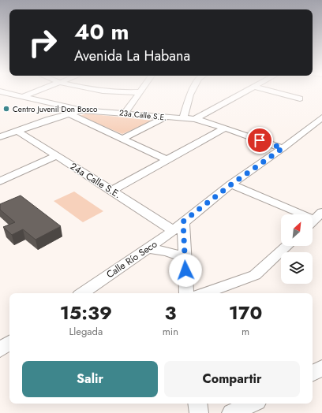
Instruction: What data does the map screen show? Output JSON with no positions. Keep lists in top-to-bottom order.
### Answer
{
  "streets": {
    "street": ["23a Calle S.E.", "24a Calle S.E.", "Calle Río Seco"]
  },
  "crossings": [
    ["23a Calle S.E.", "Calle Río Seco"],
    ["24a Calle S.E.", "Calle Río Seco"]
  ],
  "places": ["Centro Juvenil Don Bosco"],
  "north": "top right",
  "page": {
    "turn": ["40 m", "Avenida La Habana"],
    "eta": [
      "15:39",
      "Llegada",
      "3",
      "min",
      "170",
      "m"
    ],
    "buttons": ["Salir", "Compartir"]
  }
}
